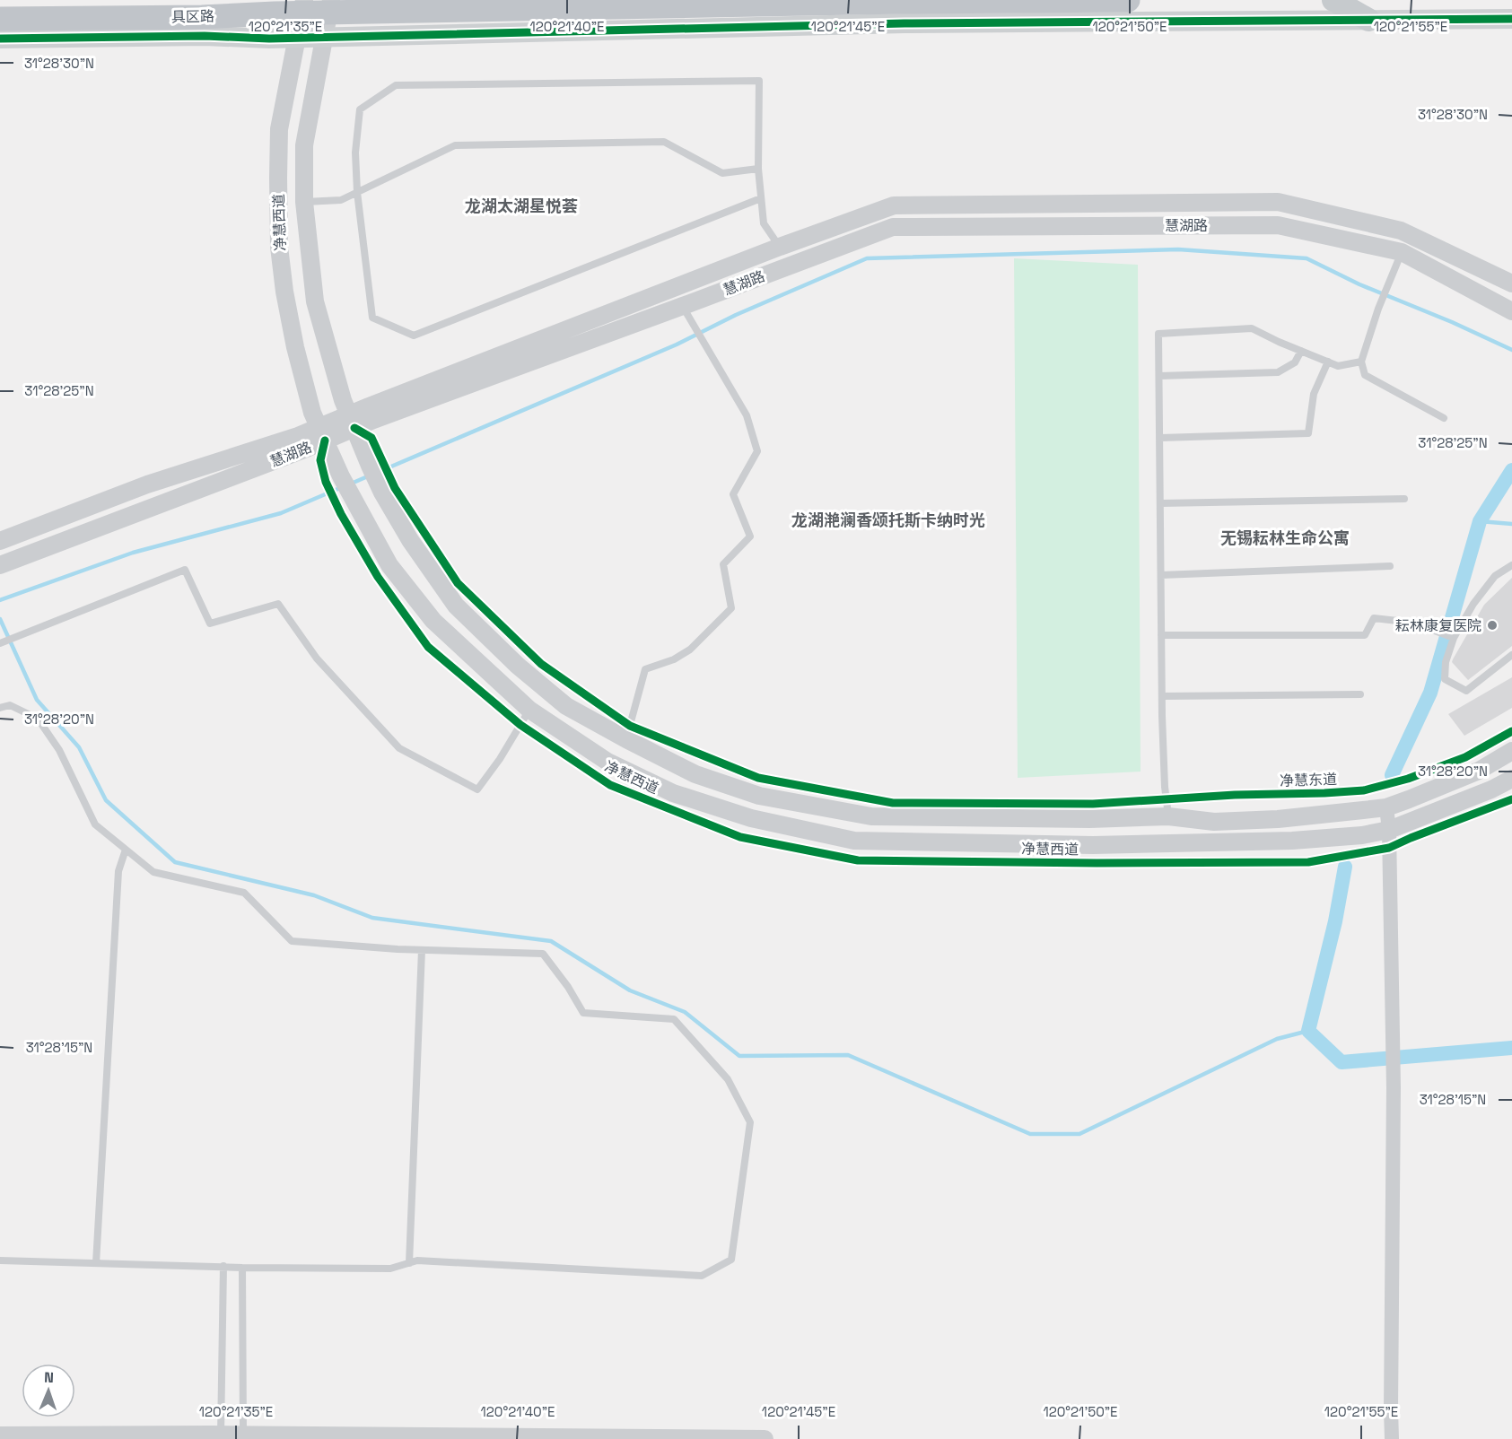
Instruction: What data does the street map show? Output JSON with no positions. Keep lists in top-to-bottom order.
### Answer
{
  "streets": {
    "highway": ["具区路"],
    "street": ["净慧西道", "慧湖路"],
    "cycle path": ["净慧东道"]
  },
  "crossings": [
    ["具区路", "净慧西道"],
    ["净慧西道", "慧湖路"]
  ],
  "districts": ["龙湖太湖星悦荟", "龙湖滟澜香颂托斯卡纳时光", "无锡耘林生命公寓"],
  "places": ["耘林康复医院"],
  "north": "top",
  "coordinates": [
    "120°21'35\"E",
    "120°21'40\"E",
    "120°21'45\"E",
    "120°21'50\"E",
    "120°21'55\"E",
    "31°28'30\"N",
    "31°28'25\"N",
    "31°28'20\"N",
    "31°28'15\"N"
  ]
}
